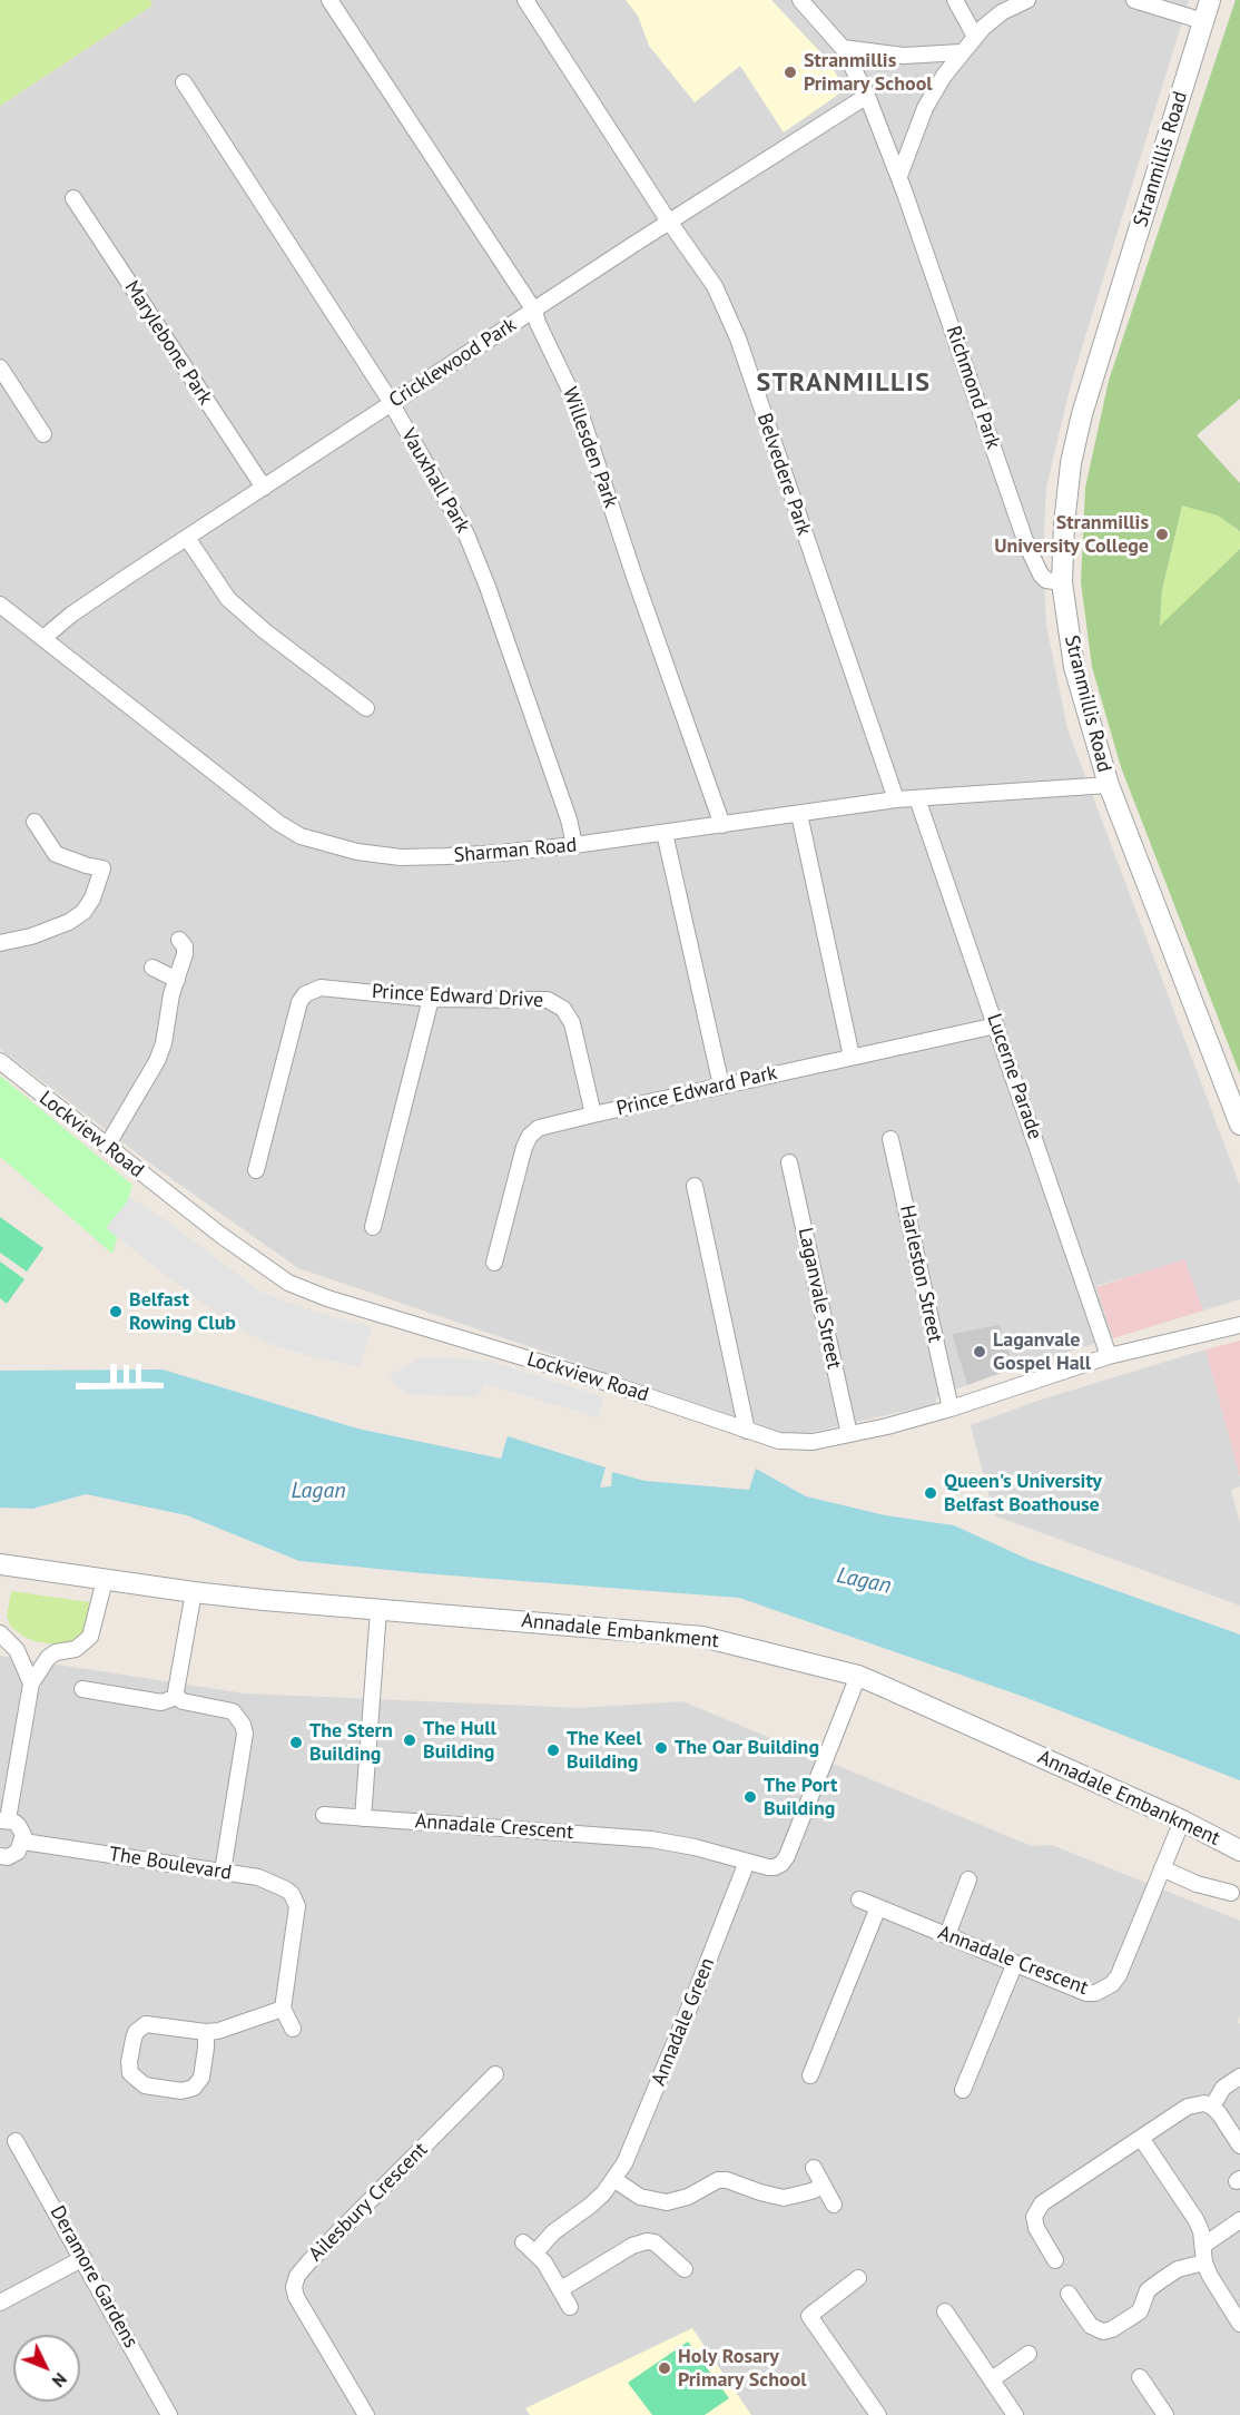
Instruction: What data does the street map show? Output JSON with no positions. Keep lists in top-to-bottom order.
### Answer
{
  "streets": {
    "street": [
      "Stranmillis Road",
      "Marylebone Park",
      "Cricklewood Park",
      "Richmond Park",
      "Willesden Park",
      "Belvedere Park",
      "Vauxhall Park",
      "Sharman Road",
      "Prince Edward Drive",
      "Lucerne Parade",
      "Prince Edward Park",
      "Lockview Road",
      "Harleston Street",
      "Laganvale Street",
      "Annadale Embankment",
      "Annadale Crescent",
      "The Boulevard",
      "Annadale Green",
      "Ailesbury Crescent",
      "Deramore Gardens"
    ]
  },
  "crossings": [
    ["Stranmillis Road", "Richmond Park"],
    ["Stranmillis Road", "Sharman Road"],
    ["Marylebone Park", "Cricklewood Park"],
    ["Cricklewood Park", "Richmond Park"],
    ["Cricklewood Park", "Willesden Park"],
    ["Cricklewood Park", "Belvedere Park"],
    ["Cricklewood Park", "Vauxhall Park"],
    ["Cricklewood Park", "Sharman Road"],
    ["Willesden Park", "Sharman Road"],
    ["Belvedere Park", "Sharman Road"],
    ["Vauxhall Park", "Sharman Road"],
    ["Sharman Road", "Lucerne Parade"],
    ["Prince Edward Drive", "Prince Edward Park"],
    ["Lucerne Parade", "Prince Edward Park"],
    ["Lucerne Parade", "Lockview Road"],
    ["Lockview Road", "Harleston Street"],
    ["Lockview Road", "Laganvale Street"],
    ["Annadale Embankment", "Annadale Crescent"],
    ["Annadale Crescent", "Annadale Green"]
  ],
  "districts": ["STRANMILLIS"],
  "water": ["Lagan"],
  "places": [
    "Stranmillis Primary School",
    "Stranmillis University College",
    "Belfast Rowing Club",
    "Laganvale Gospel Hall",
    "Queen's University Belfast Boathouse",
    "The Hull Building",
    "The Stern Building",
    "The Oar Building",
    "The Keel Building",
    "The Port Building",
    "Holy Rosary Primary School"
  ],
  "north": "bottom right"
}
